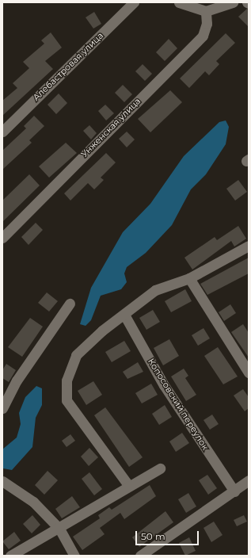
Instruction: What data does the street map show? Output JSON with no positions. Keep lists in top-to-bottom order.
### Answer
{
  "streets": {
    "street": ["Алебастровая улица", "Унженская улица", "Копосовский переулок"]
  },
  "scale_bar": "50 m"
}
